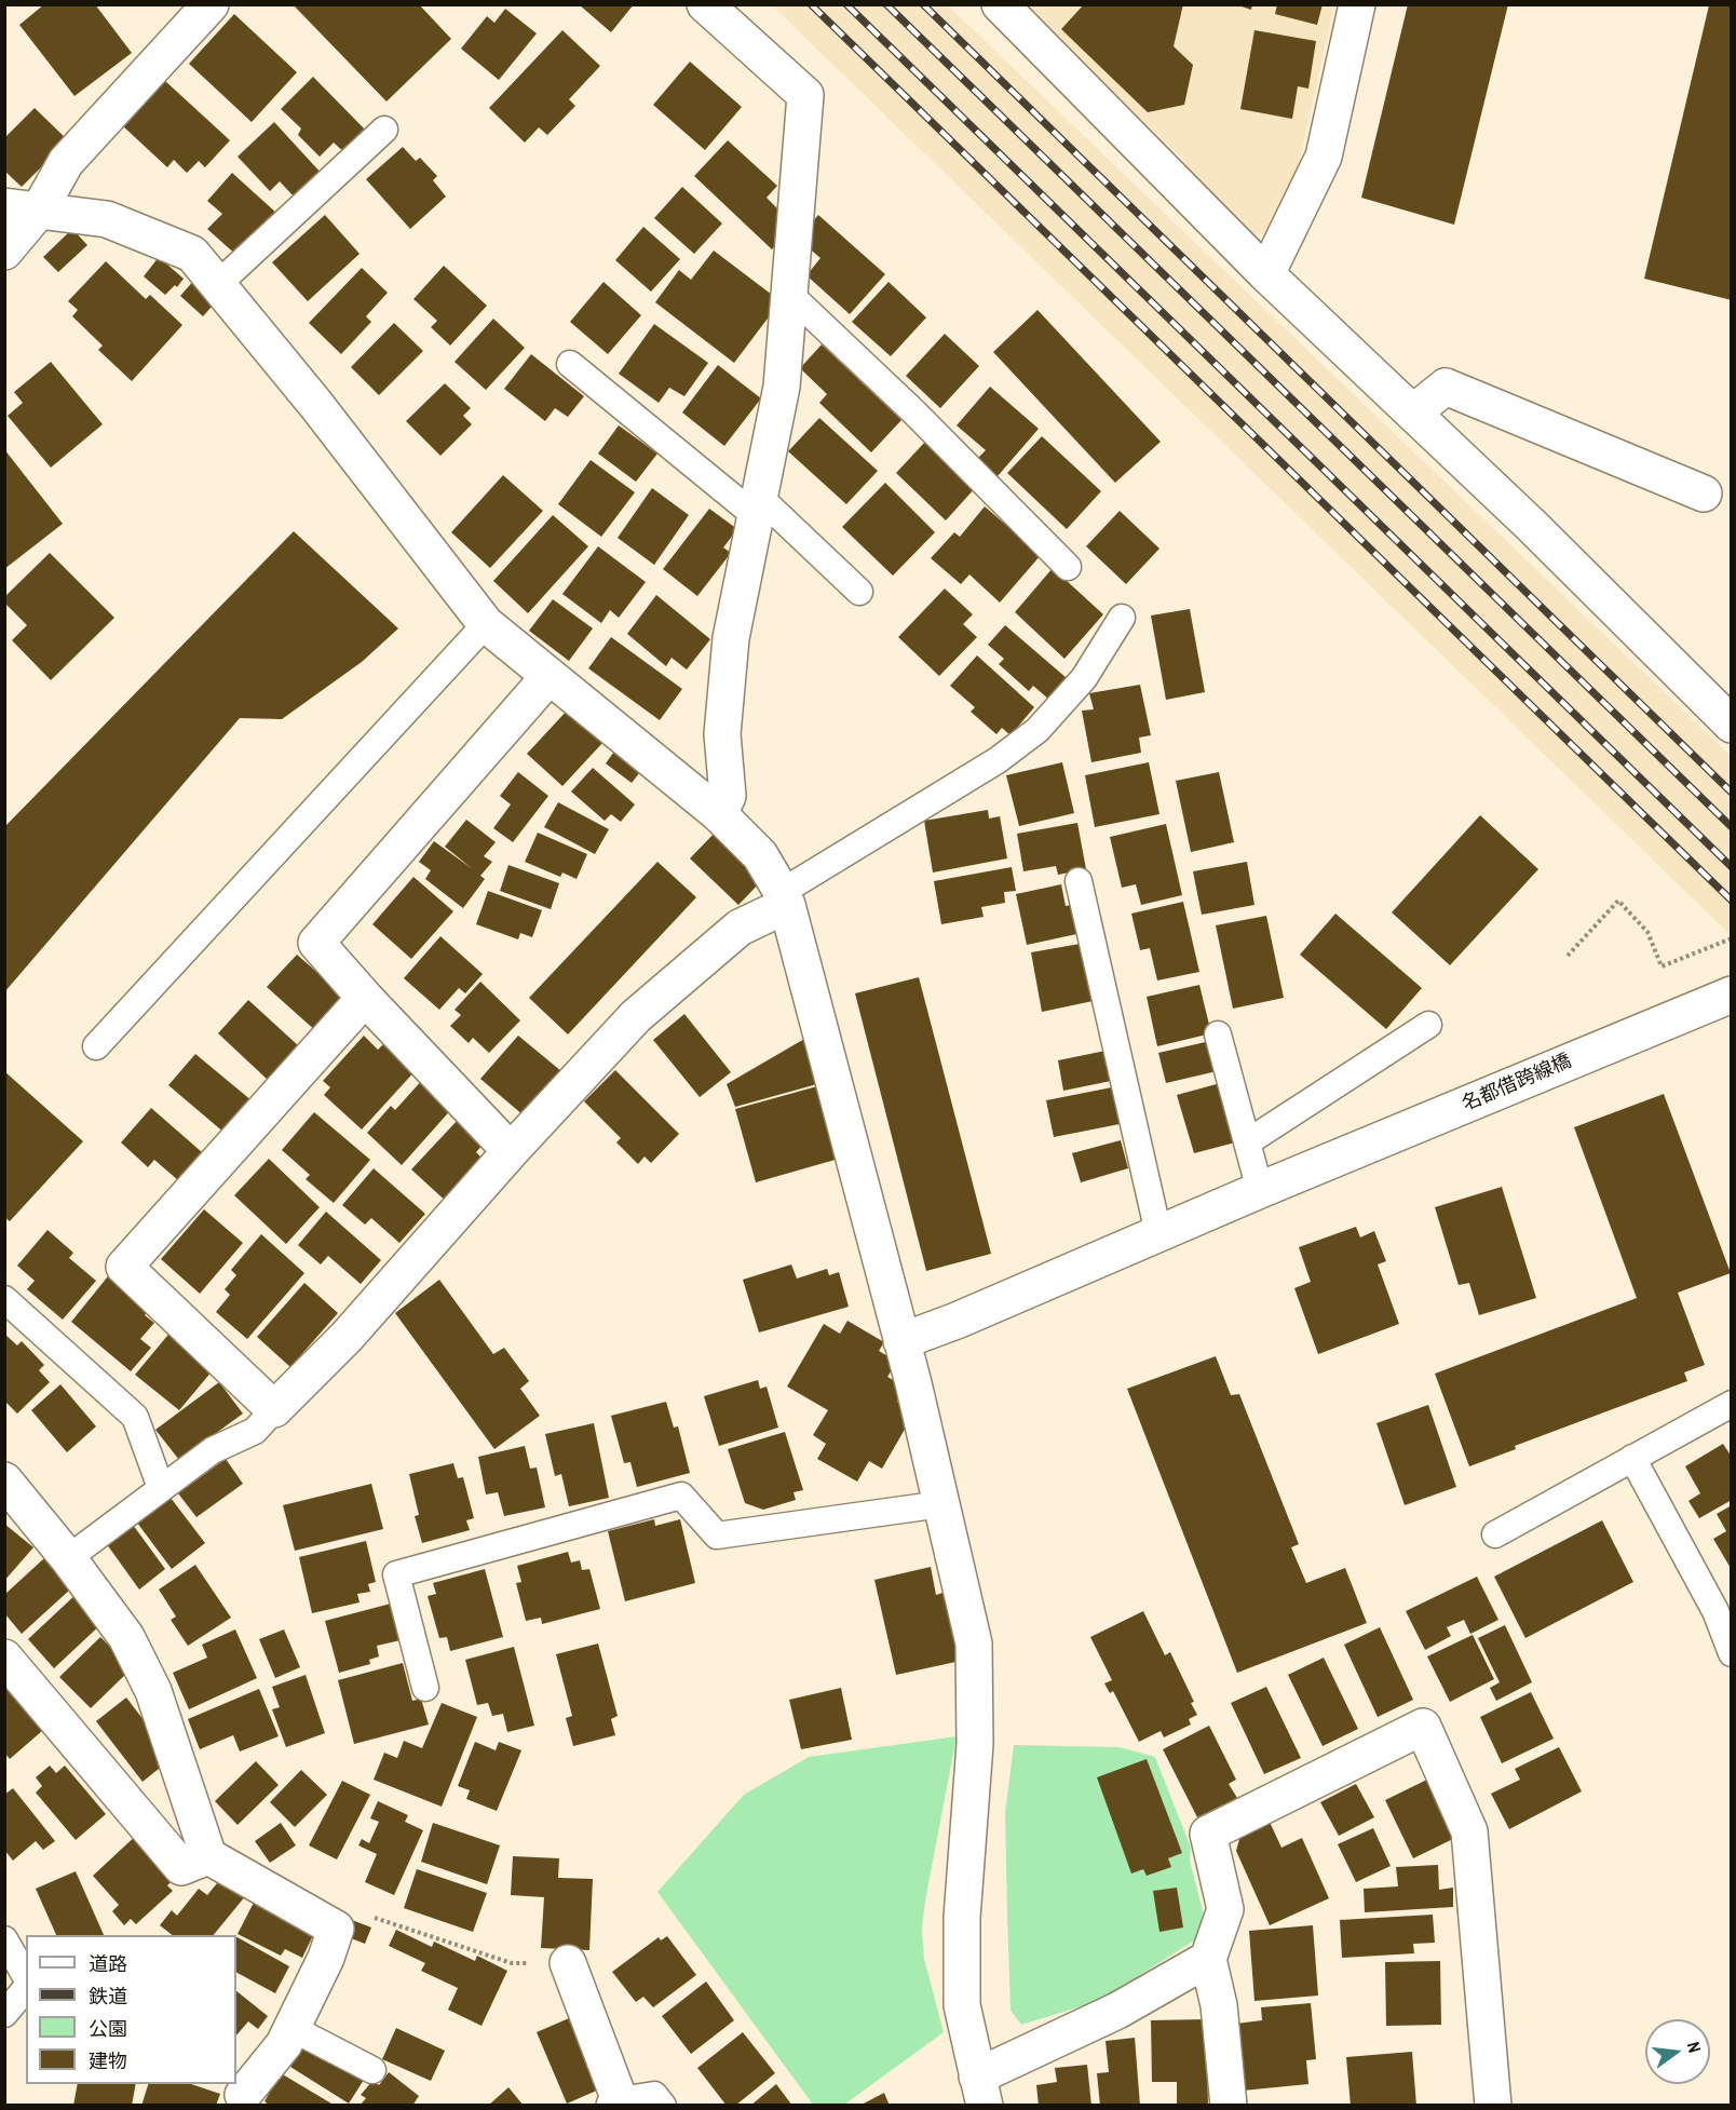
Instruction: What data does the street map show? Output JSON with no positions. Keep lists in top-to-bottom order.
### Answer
{
  "streets": {
    "street": ["名都借跨線橋"]
  },
  "legend": [
    "道路",
    "鉄道",
    "公園",
    "建物"
  ],
  "north": "right"
}
